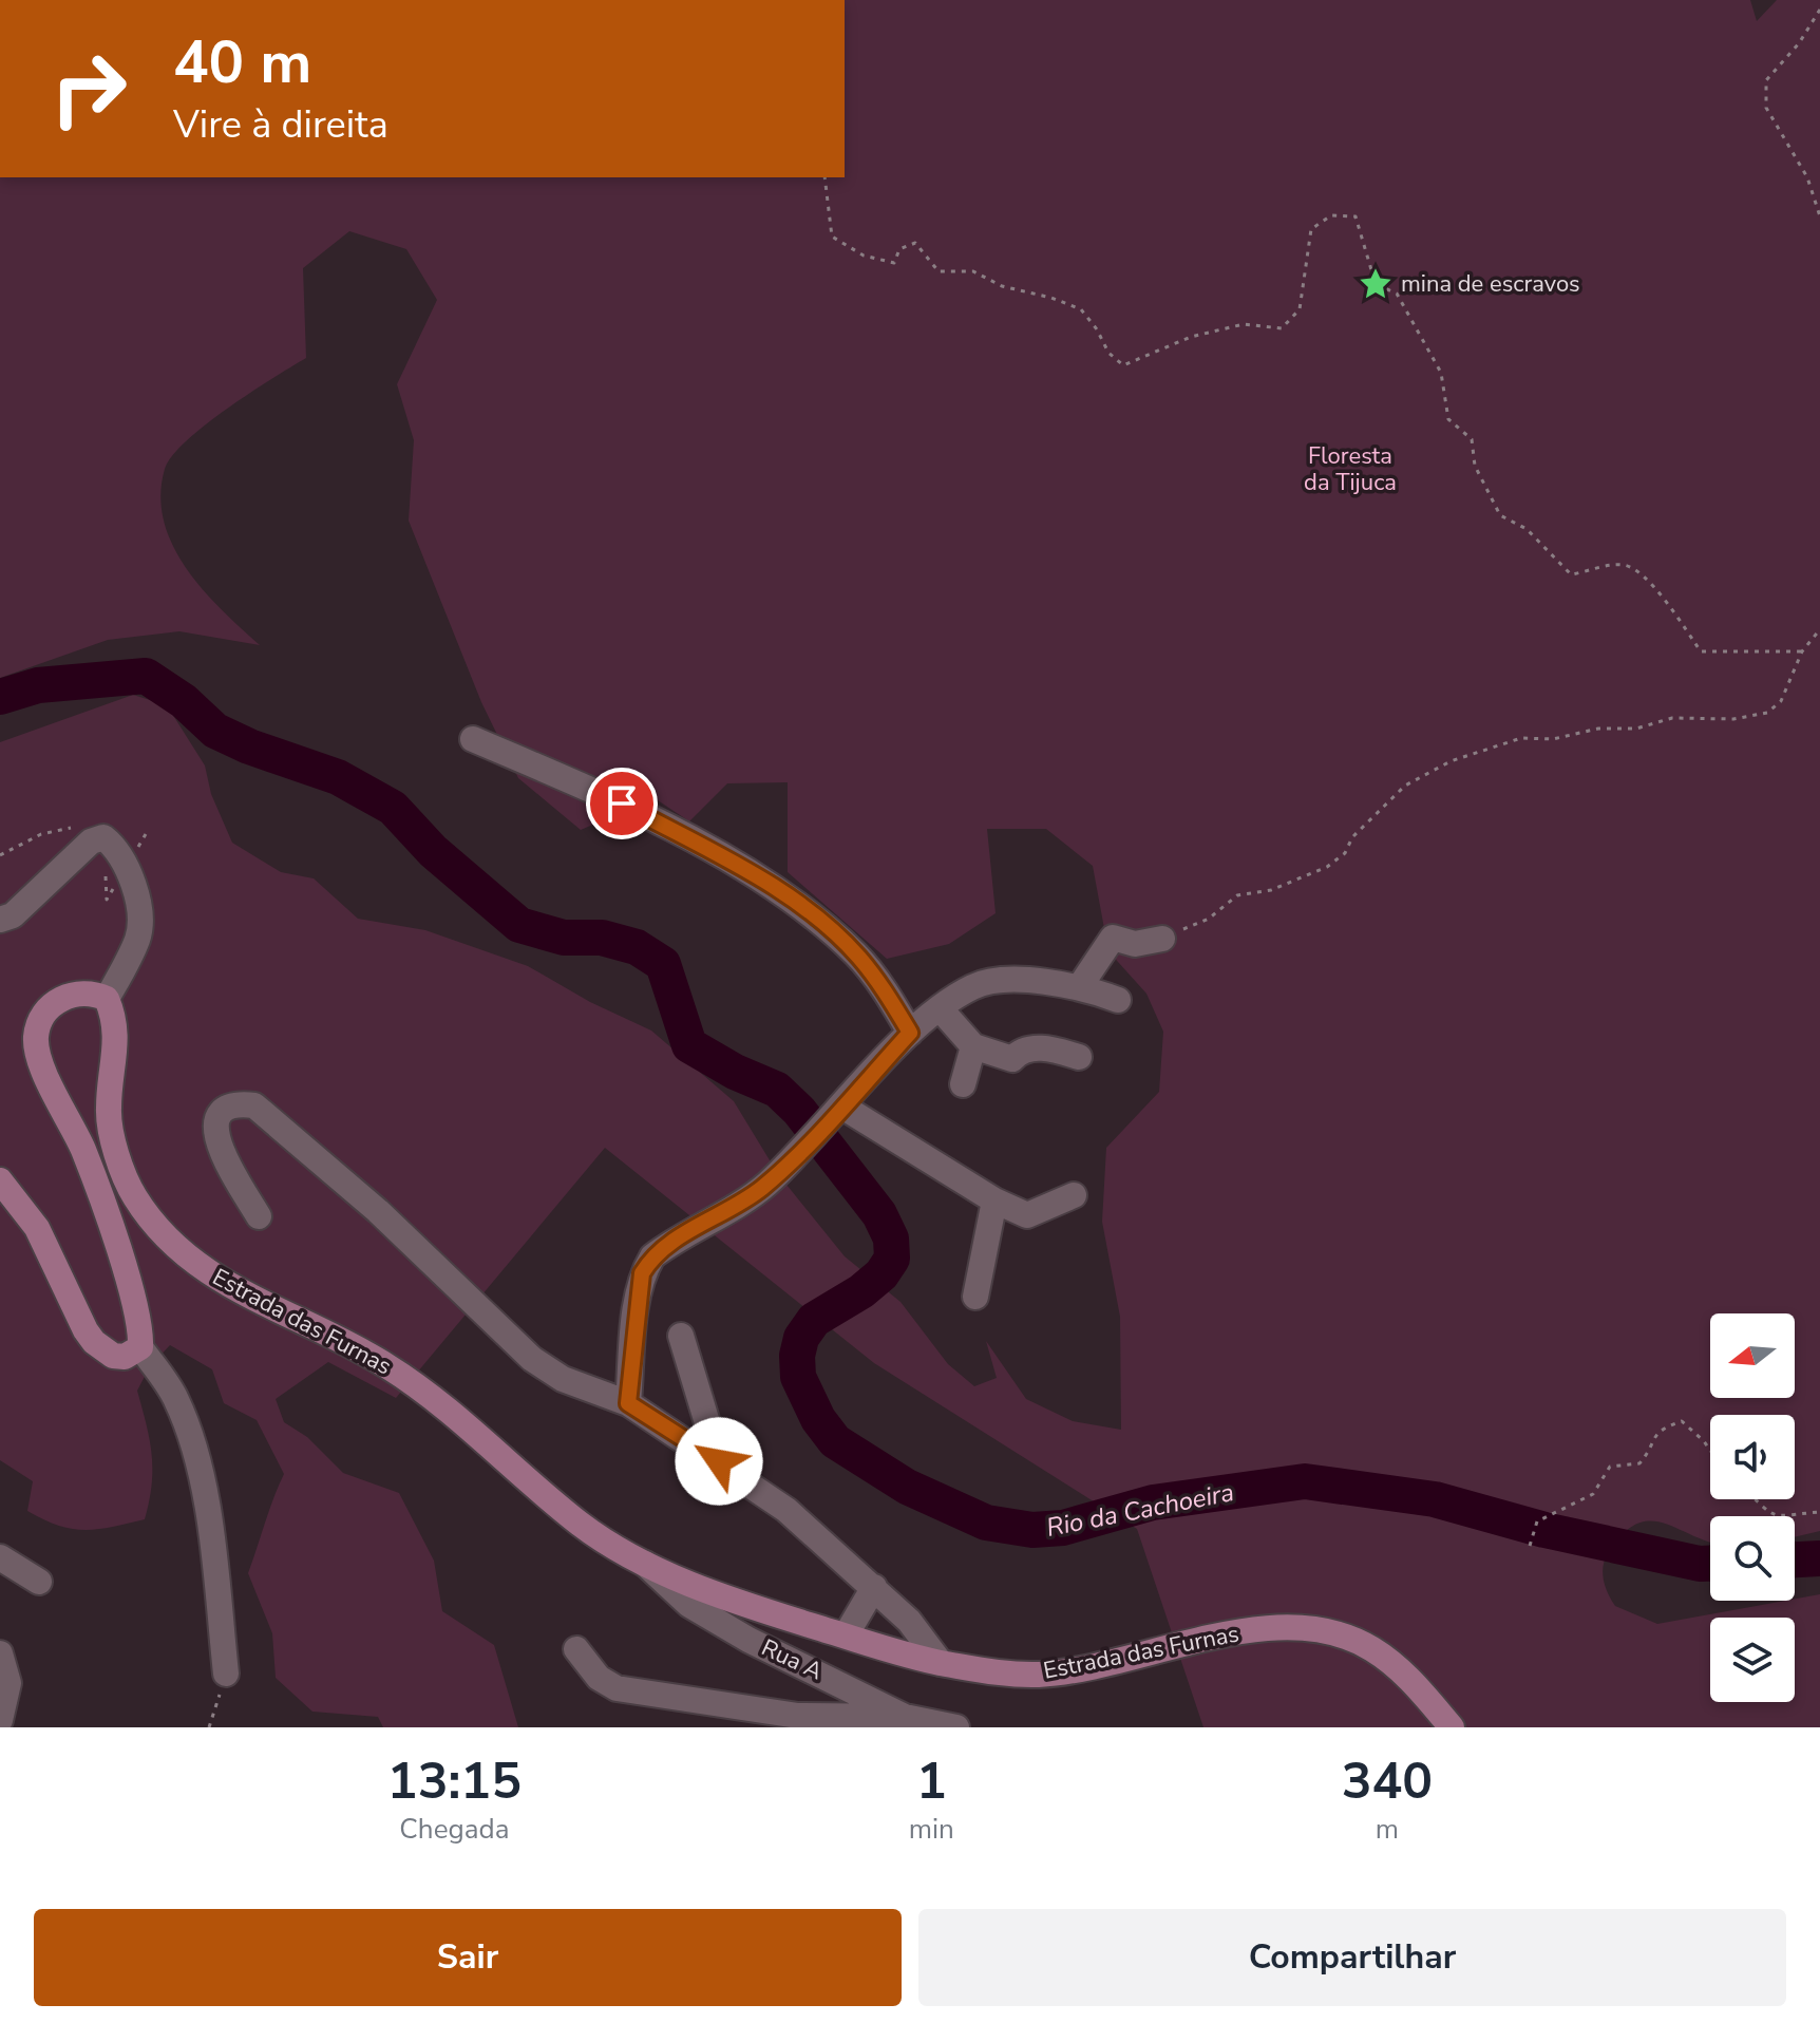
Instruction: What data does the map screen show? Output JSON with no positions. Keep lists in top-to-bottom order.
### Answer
{
  "streets": {
    "main road": ["Estrada das Furnas"],
    "street": ["Rua A"]
  },
  "crossings": [
    ["Estrada das Furnas", "Rua A"]
  ],
  "water": ["Rio da Cachoeira"],
  "parks": ["Floresta da Tijuca"],
  "places": {
    "place": ["mina de escravos"]
  },
  "north": "left",
  "page": {
    "turn": ["40 m", "Vire à direita"],
    "eta": [
      "13:15",
      "Chegada",
      "1",
      "min",
      "340",
      "m"
    ],
    "buttons": ["Sair", "Compartilhar"]
  }
}
